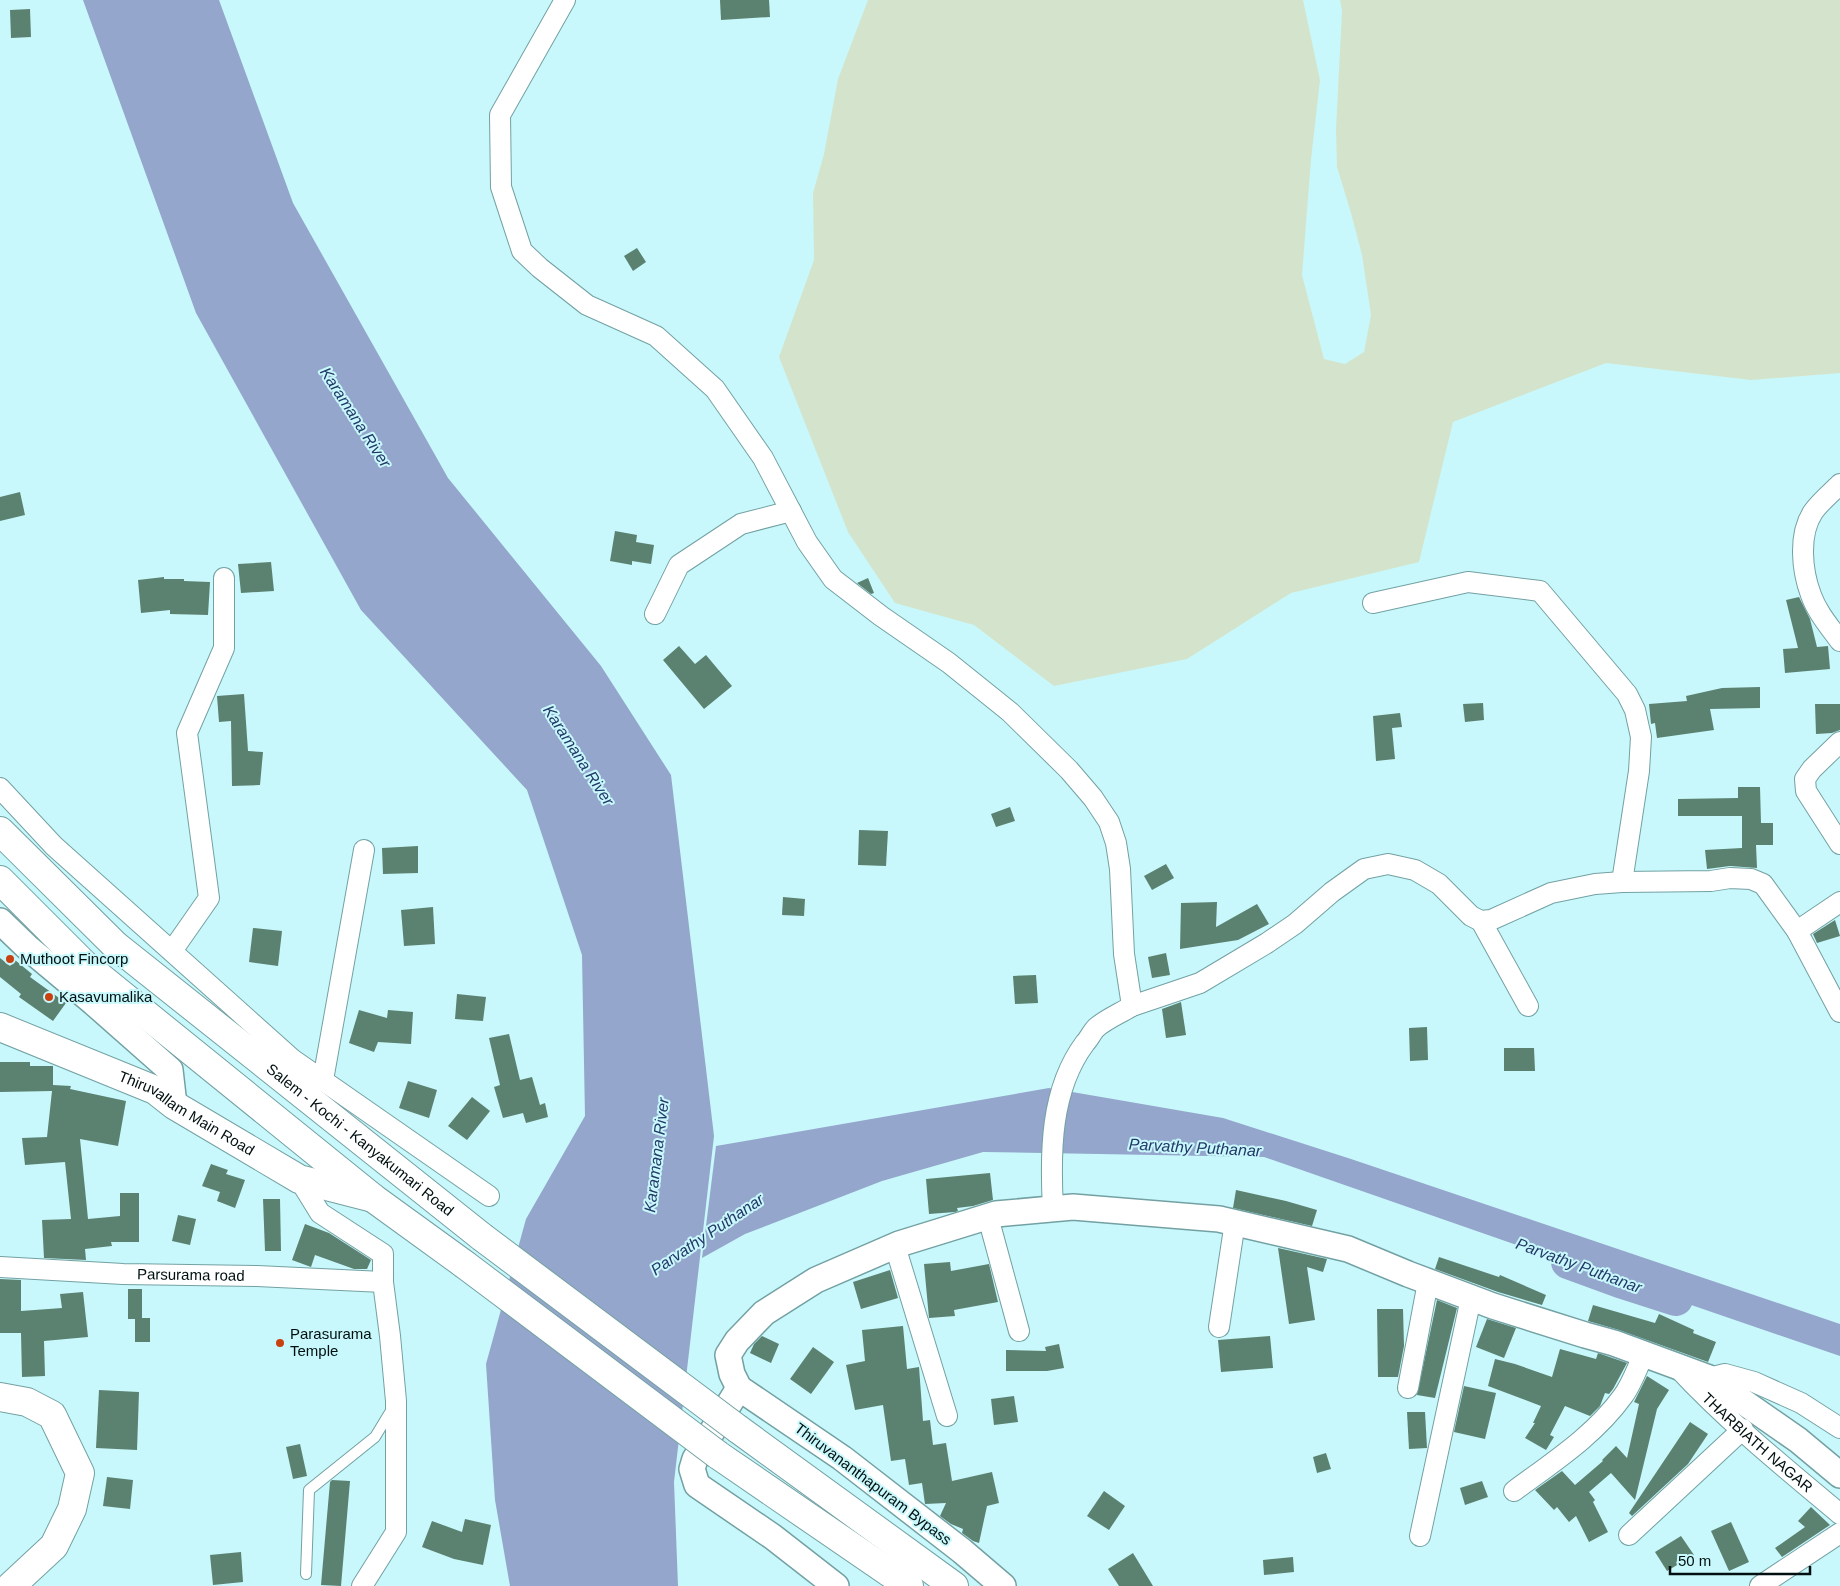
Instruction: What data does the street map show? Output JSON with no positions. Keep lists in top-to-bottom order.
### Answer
{
  "streets": {
    "main road": ["Thiruvallam Main Road", "Salem - Kochi - Kanyakumari Road"],
    "street": ["Parsurama road", "THARBIATH NAGAR", "Thiruvananthapuram Bypass"]
  },
  "water": ["Karamana River", "Parvathy Puthanar"],
  "places": ["Muthoot Fincorp", "Kasavumalika", "Parasurama Temple"],
  "scale_bar": "50 m"
}
